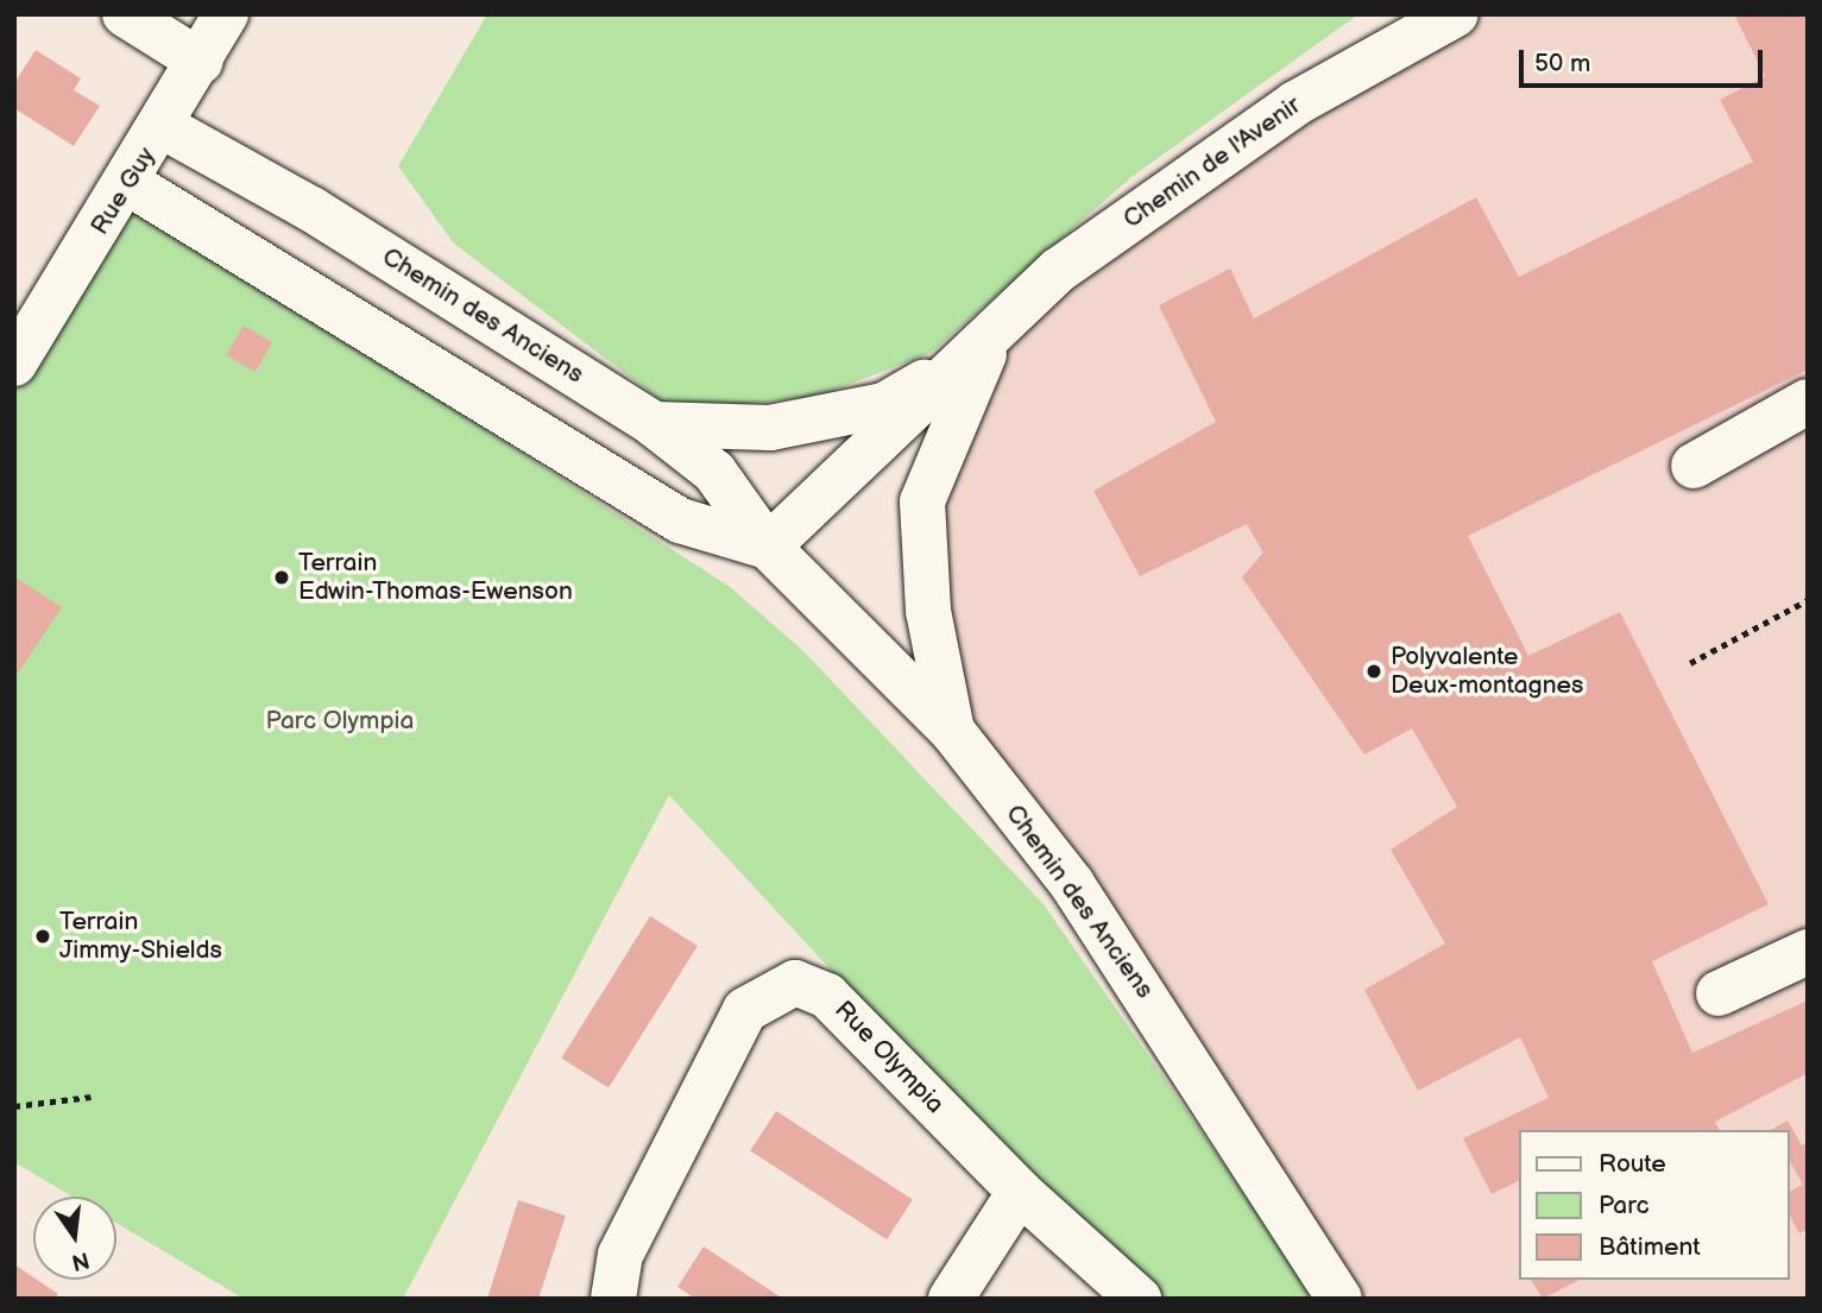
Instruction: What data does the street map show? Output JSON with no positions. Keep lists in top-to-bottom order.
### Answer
{
  "streets": {
    "street": [
      "Chemin de l'Avenir",
      "Rue Guy",
      "Chemin des Anciens",
      "Rue Olympia"
    ]
  },
  "crossings": [
    ["Chemin de l'Avenir", "Chemin des Anciens"],
    ["Rue Guy", "Chemin des Anciens"]
  ],
  "parks": ["Parc Olympia"],
  "places": ["Terrain Edwin-Thomas-Ewenson", "Polyvalente Deux-montagnes", "Terrain Jimmy-Shields"],
  "legend": ["Route", "Parc", "Bâtiment"],
  "scale_bar": "50 m",
  "north": "bottom"
}
